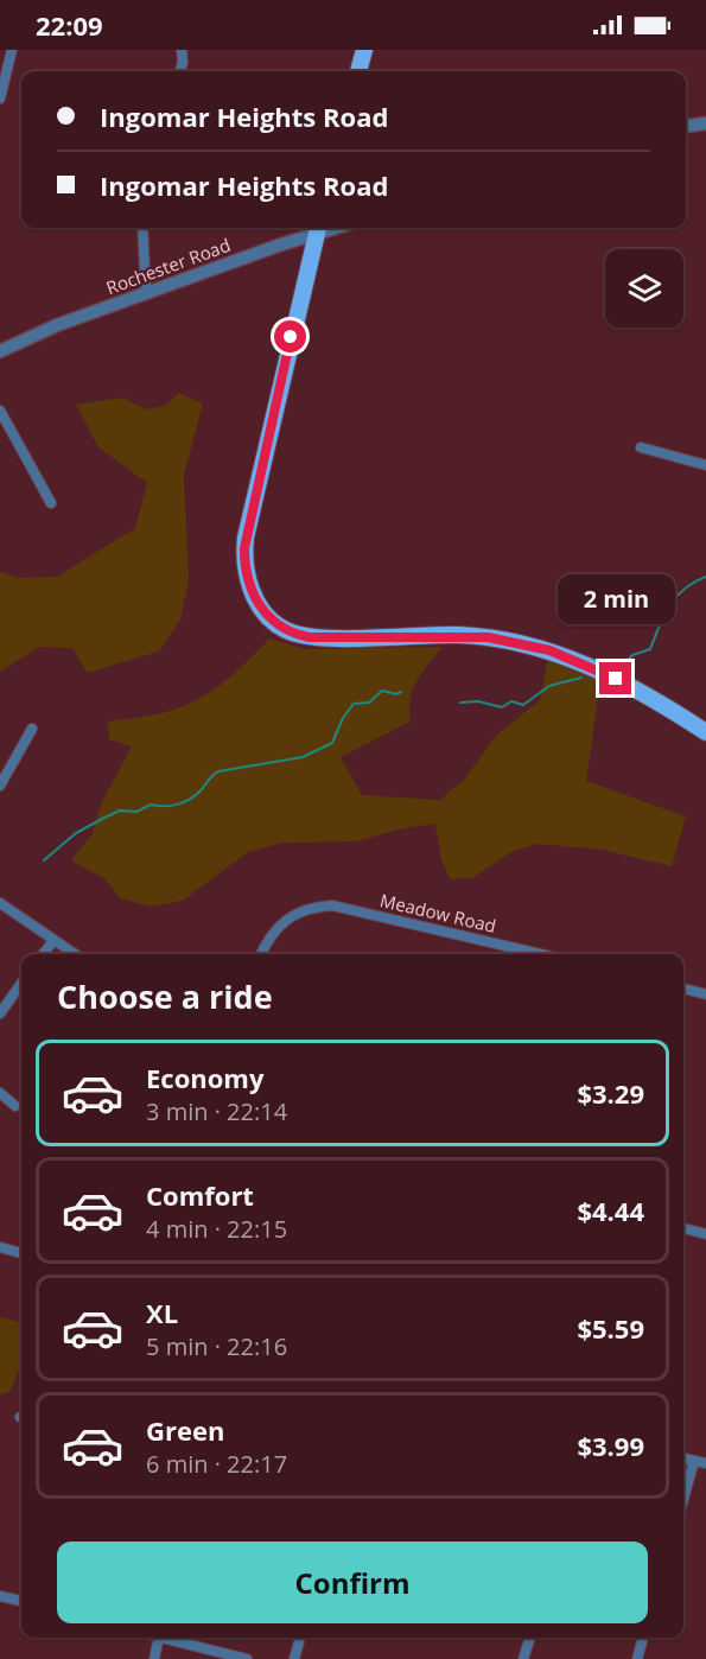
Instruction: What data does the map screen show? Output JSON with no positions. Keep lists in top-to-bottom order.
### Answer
{
  "streets": {
    "street": ["Rochester Road", "Meadow Road"]
  },
  "page": {
    "status": "22:09",
    "banner": ["Ingomar Heights Road", "Ingomar Heights Road"],
    "bubble": "2 min",
    "heading": "Choose a ride",
    "list": [
      {
        "name": "Economy",
        "note": "3 min · 22:14",
        "value": "$3.29"
      },
      {
        "name": "Comfort",
        "note": "4 min · 22:15",
        "value": "$4.44"
      },
      {
        "name": "XL",
        "note": "5 min · 22:16",
        "value": "$5.59"
      },
      {
        "name": "Green",
        "note": "6 min · 22:17",
        "value": "$3.99"
      }
    ],
    "buttons": "Confirm"
  }
}
